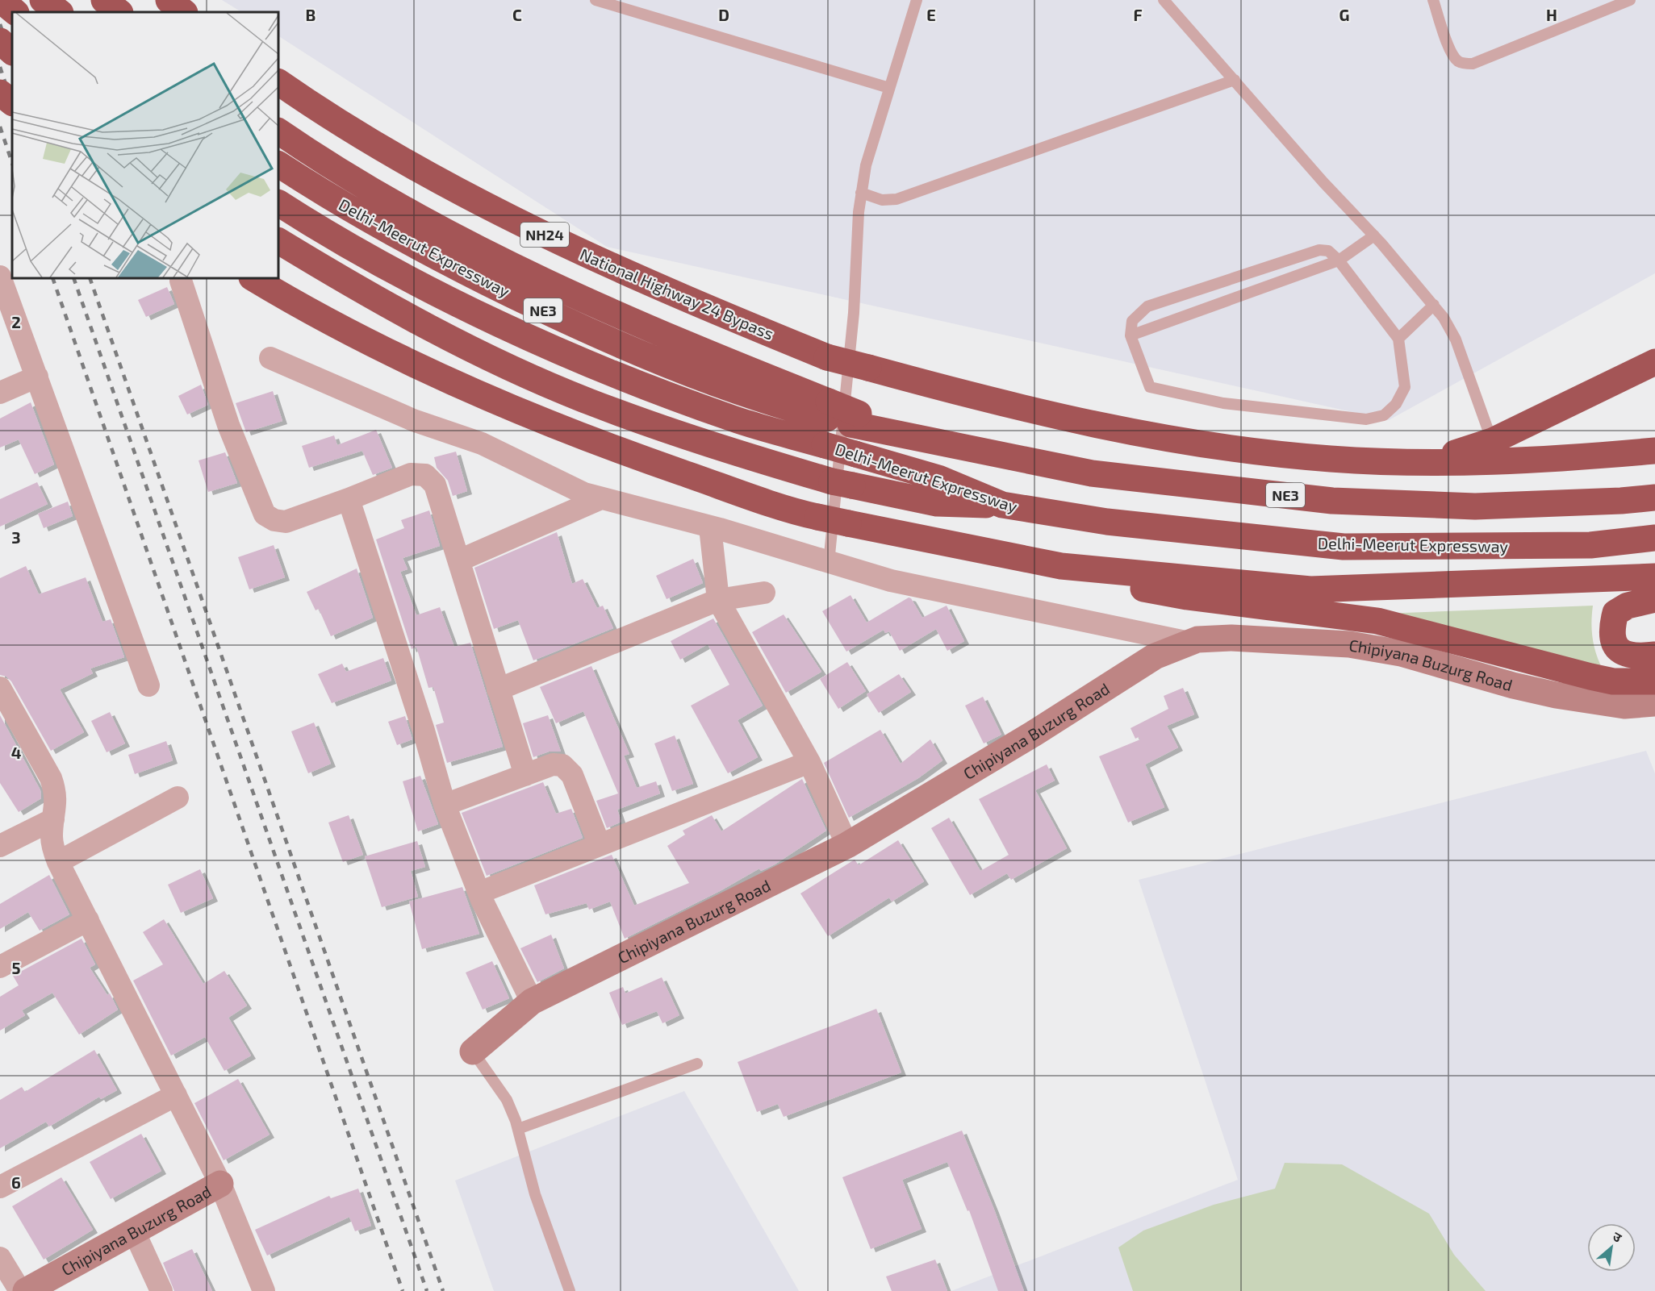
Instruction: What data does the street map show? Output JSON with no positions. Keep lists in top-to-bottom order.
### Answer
{
  "streets": {
    "highway": [
      "NH24",
      "Delhi-Meerut Expressway",
      "National Highway 24 Bypass",
      "NE3"
    ],
    "street": ["Chipiyana Buzurg Road"]
  },
  "crossings": [
    ["Delhi-Meerut Expressway", "NE3"]
  ],
  "north": "top right",
  "grid": {
    "columns": [
      "B",
      "C",
      "D",
      "E",
      "F",
      "G",
      "H"
    ],
    "rows": [
      "2",
      "3",
      "4",
      "5",
      "6"
    ]
  }
}
